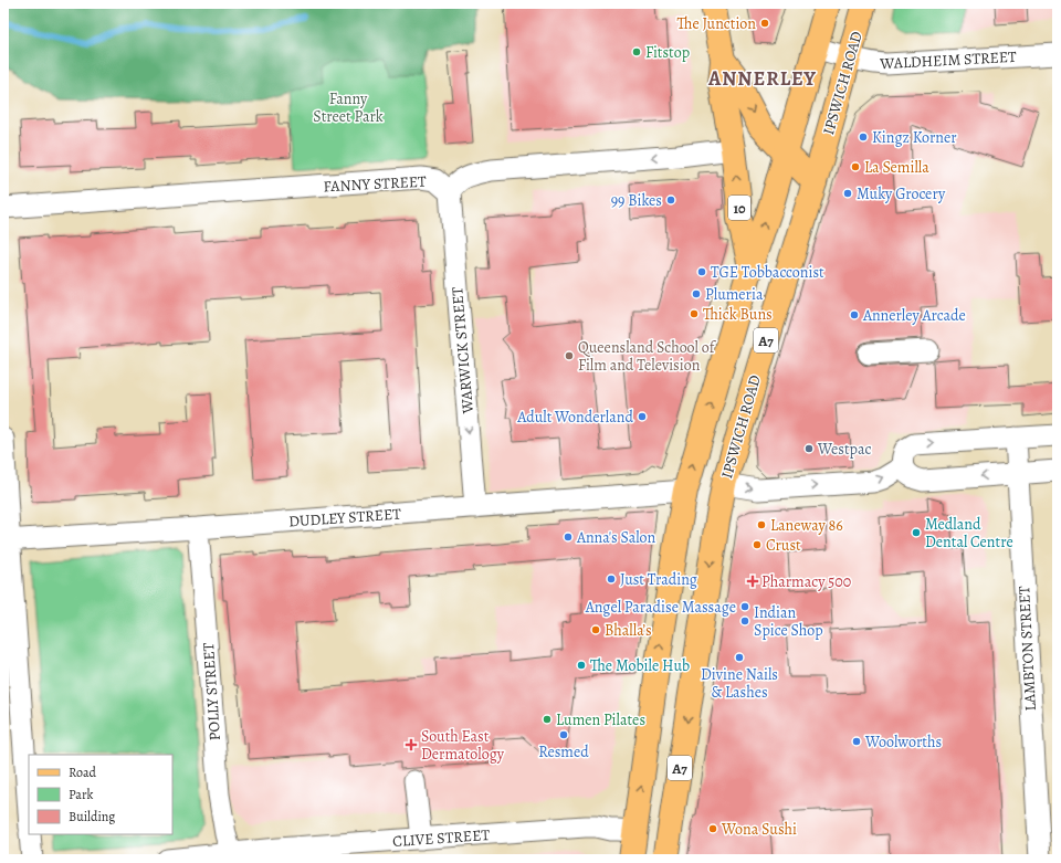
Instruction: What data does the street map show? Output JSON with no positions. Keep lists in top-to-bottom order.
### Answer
{
  "streets": {
    "main road": ["IPSWICH ROAD", "10", "A7"],
    "street": [
      "WALDHEIM STREET",
      "FANNY STREET",
      "WARWICK STREET",
      "DUDLEY STREET",
      "LAMBTON STREET",
      "POLLY STREET",
      "CLIVE STREET"
    ]
  },
  "crossings": [
    ["WALDHEIM STREET", "IPSWICH ROAD"],
    ["WALDHEIM STREET", "A7"],
    ["IPSWICH ROAD", "10"],
    ["FANNY STREET", "10"],
    ["FANNY STREET", "WARWICK STREET"],
    ["10", "A7"],
    ["A7", "DUDLEY STREET"],
    ["A7", "CLIVE STREET"],
    ["WARWICK STREET", "DUDLEY STREET"],
    ["DUDLEY STREET", "POLLY STREET"],
    ["POLLY STREET", "CLIVE STREET"]
  ],
  "one_way": ["FANNY STREET", "WARWICK STREET"],
  "districts": ["ANNERLEY"],
  "parks": ["Fanny Street Park"],
  "places": {
    "other": [
      "The Junction",
      "Fitstop",
      "Kingz Korner",
      "La Semilla",
      "Muky Grocery",
      "99 Bikes",
      "TGE Tobbacconist",
      "Plumeria",
      "Thick Buns",
      "Annerley Arcade",
      "Queensland School of Film and Television",
      "Adult Wonderland",
      "Westpac",
      "Laneway 86",
      "Medland Dental Centre",
      "Anna's Salon",
      "Crust",
      "Just Trading",
      "Angel Paradise Massage",
      "Indian Spice Shop",
      "Bhalla’s",
      "Divine Nails & Lashes",
      "The Mobile Hub",
      "Lumen Pilates",
      "Resmed",
      "Woolworths",
      "Wona Sushi"
    ],
    "health": ["Pharmacy 500", "South East Dermatology"]
  },
  "legend": ["Road", "Park", "Building"]
}
